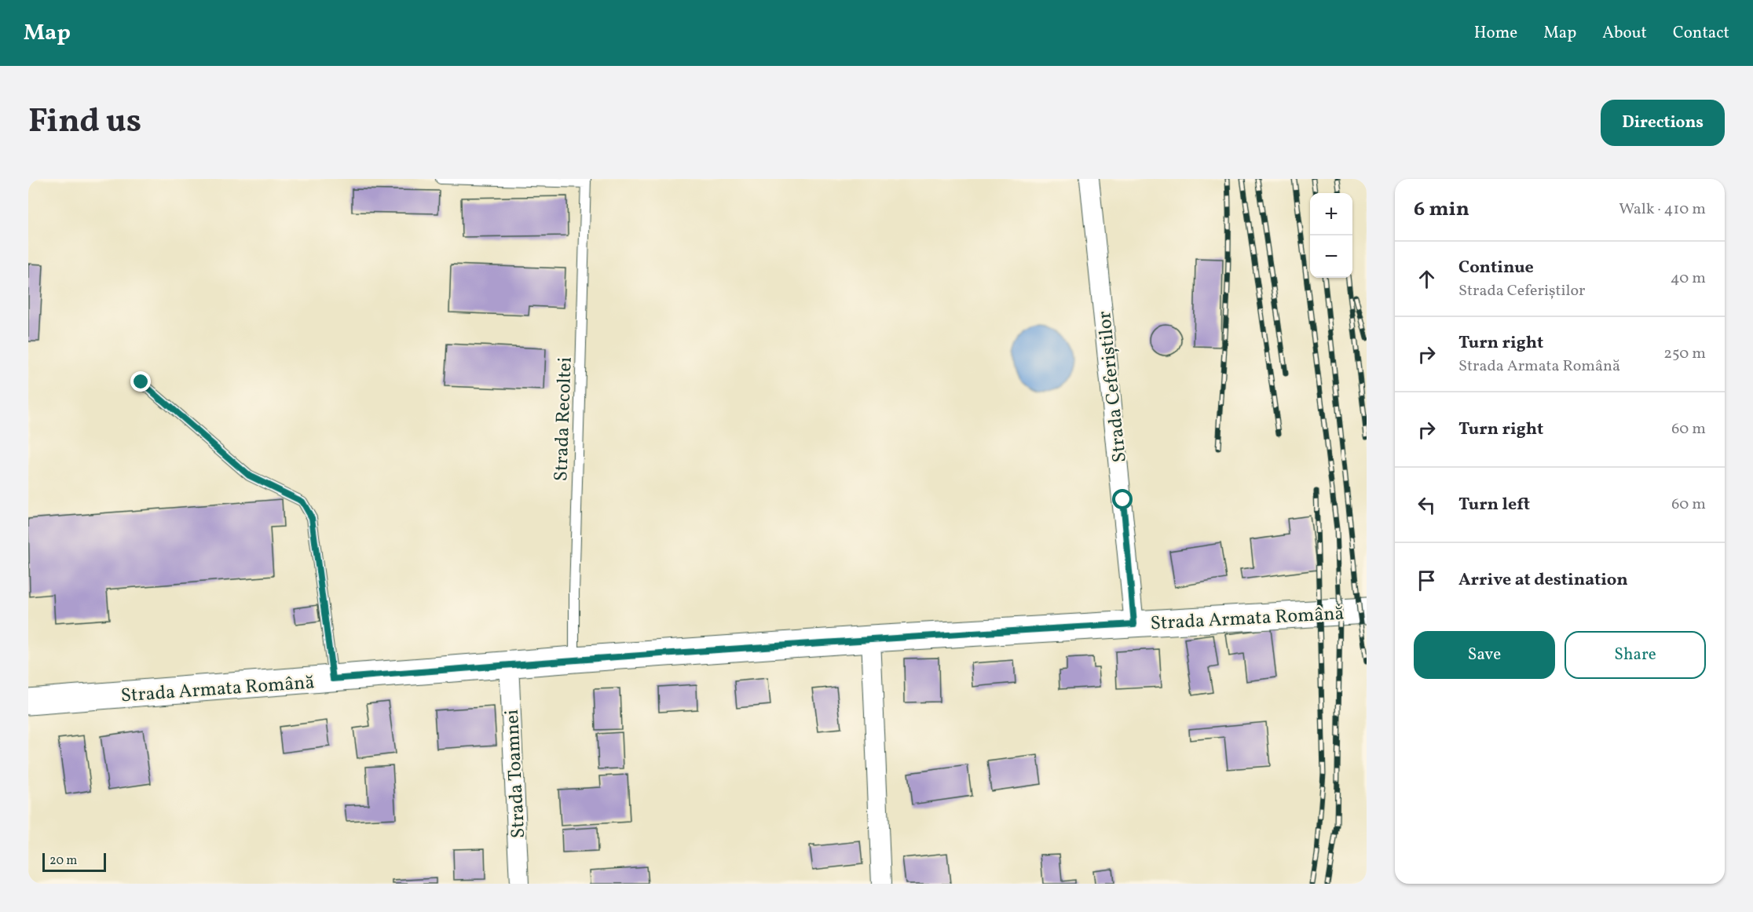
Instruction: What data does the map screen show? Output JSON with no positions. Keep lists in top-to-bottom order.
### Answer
{
  "streets": {
    "main road": ["Strada Armata Română"],
    "street": ["Strada Ceferiștilor", "Strada Toamnei"],
    "lane": ["Strada Recoltei"]
  },
  "crossings": [
    ["Strada Ceferiștilor", "Strada Armata Română"],
    ["Strada Recoltei", "Strada Armata Română"],
    ["Strada Armata Română", "Strada Toamnei"]
  ],
  "scale_bar": "20 m",
  "page": {
    "header": "Map",
    "nav": [
      "Home",
      "Map",
      "About",
      "Contact"
    ],
    "title": "Find us",
    "buttons": [
      "Directions",
      ["Save", "Share"]
    ],
    "heading": ["6 min", "Walk · 410 m"],
    "map_buttons": ["+", "−"],
    "list": [
      ["Continue", "Strada Ceferiștilor", "40 m"],
      ["Turn right", "Strada Armata Română", "250 m"],
      ["Turn right", "60 m"],
      ["Turn left", "60 m"],
      "Arrive at destination"
    ],
    "scale": "20 m"
  }
}
